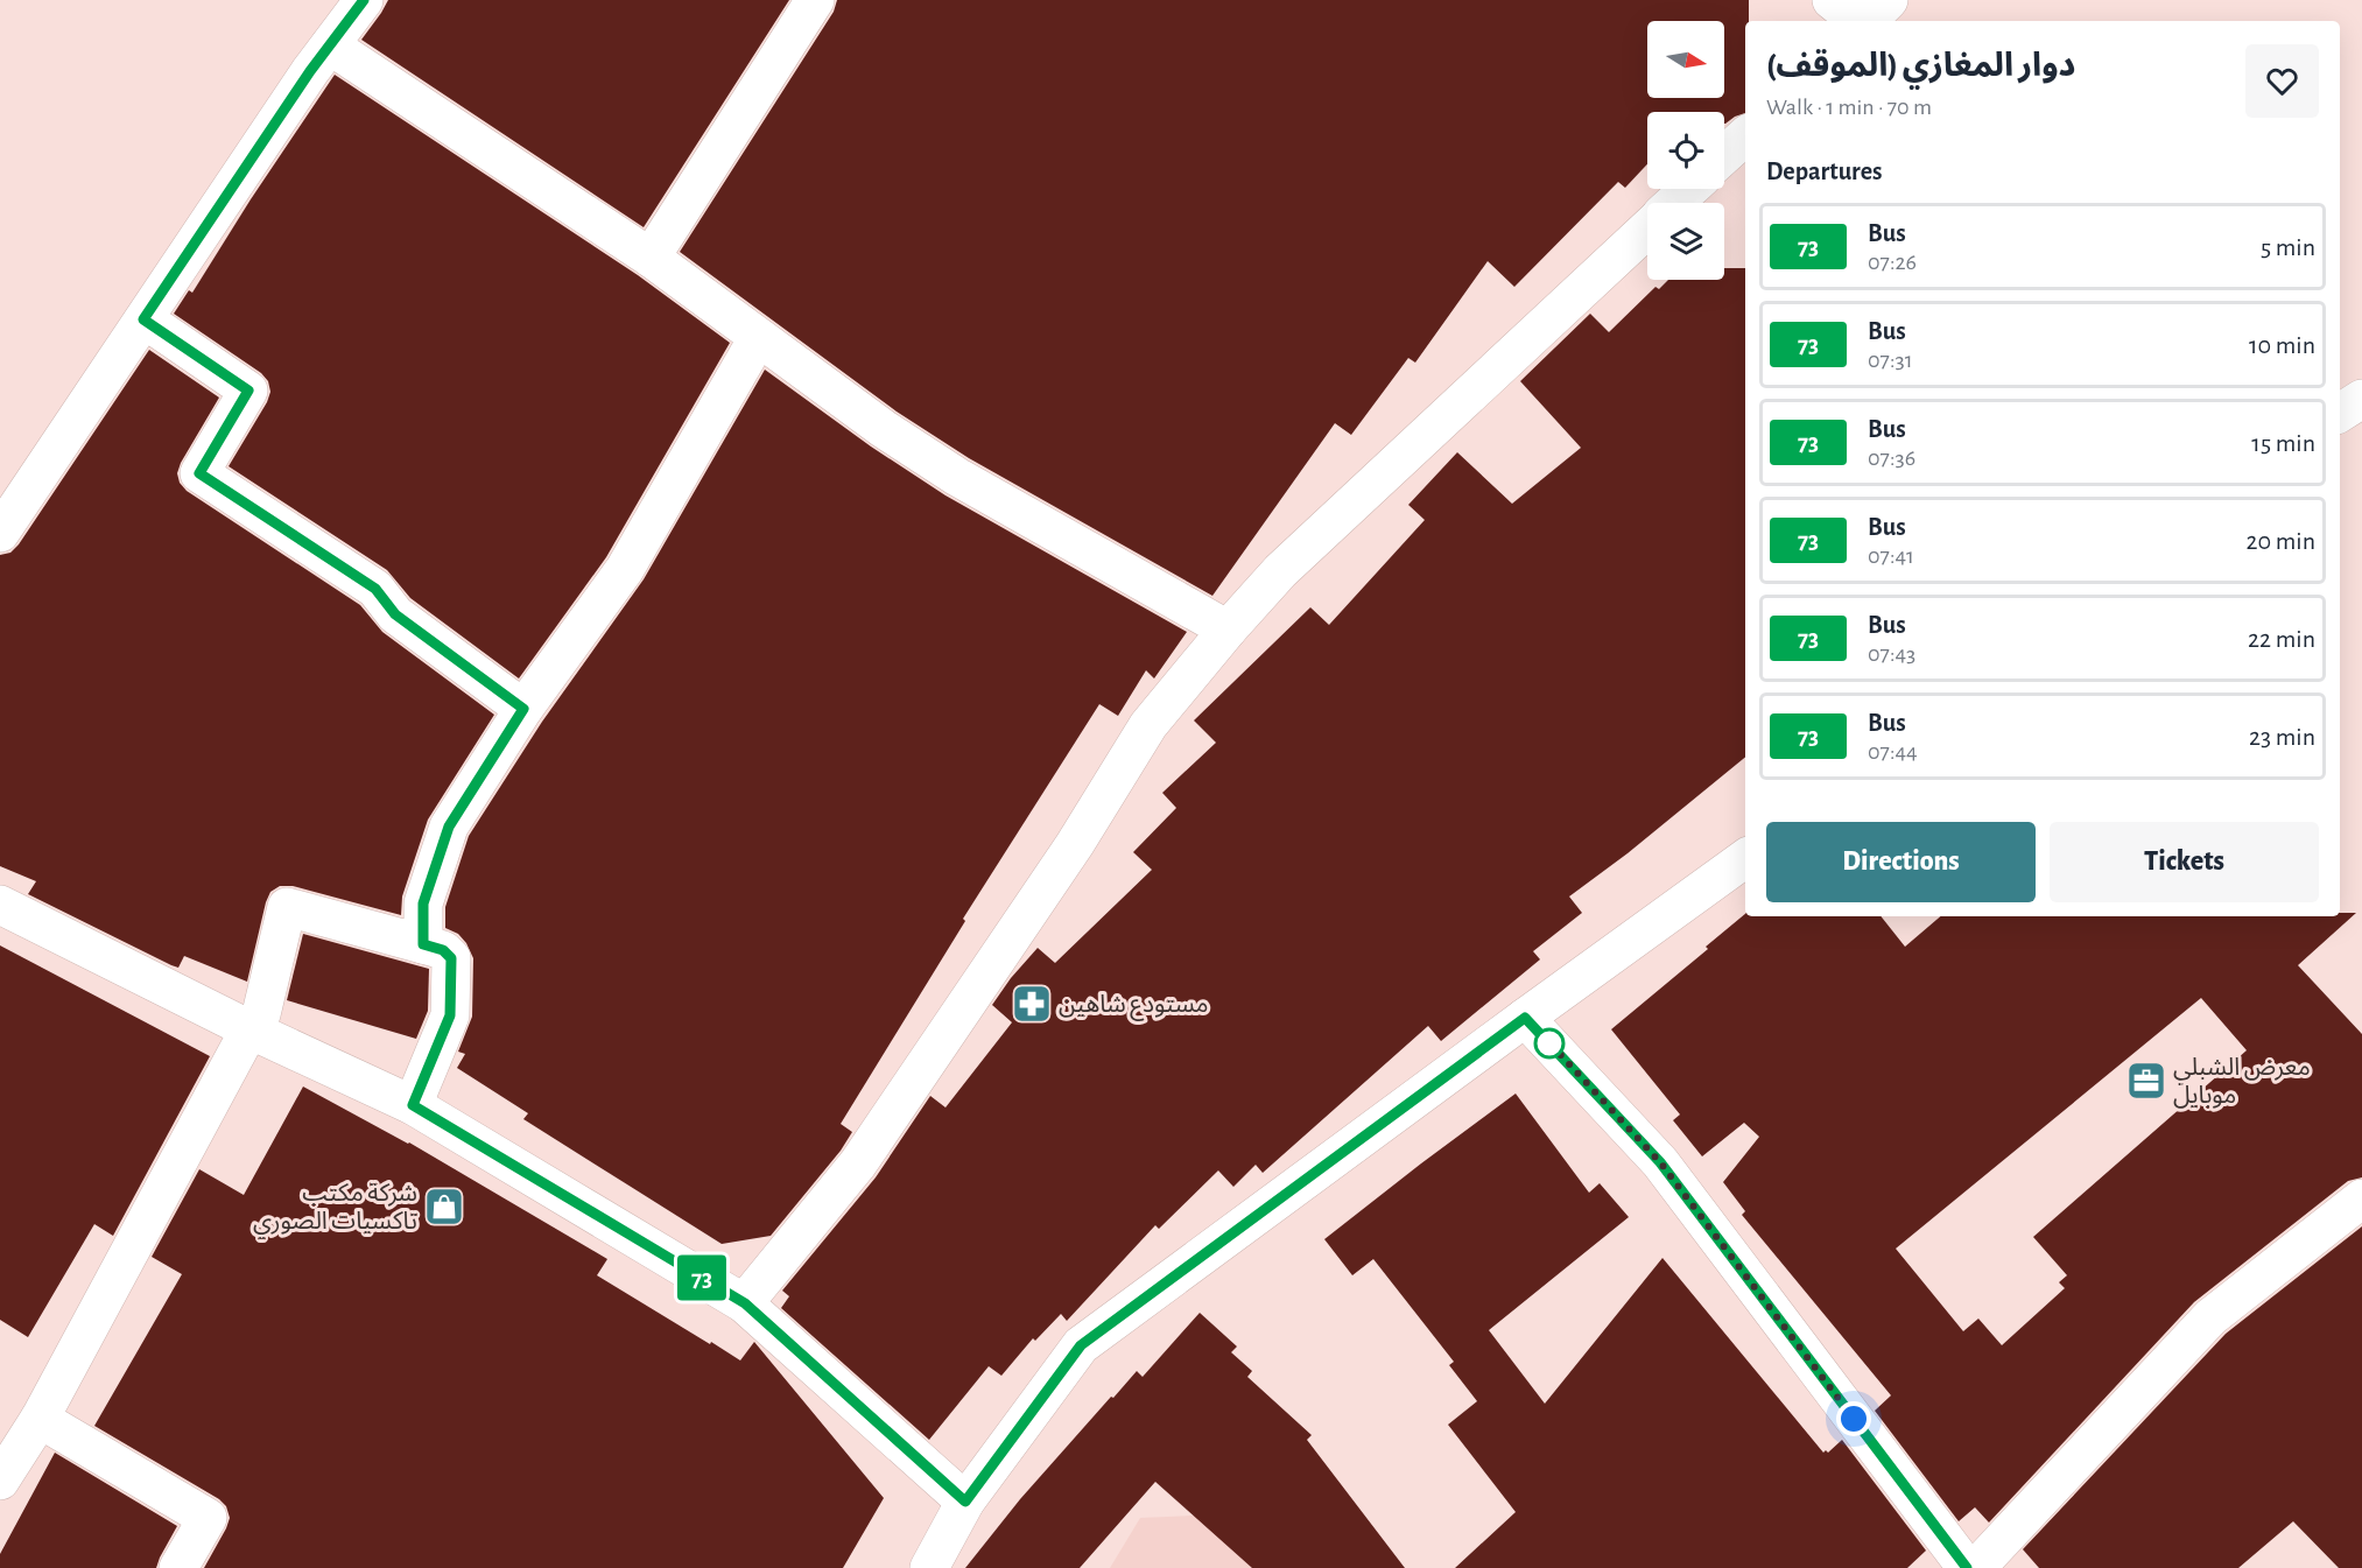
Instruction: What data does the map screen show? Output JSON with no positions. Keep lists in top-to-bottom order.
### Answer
{
  "places": {
    "pharmacy": ["مستودع شاهين"],
    "office": ["معرض الشبلي موبايل"],
    "shop": ["شركة مكتب تاكسيات الصوري"]
  },
  "lines": ["bus line 73"],
  "north": "right",
  "page": {
    "on_map": "73",
    "heading": [
      ["دوار المغازي (الموقف)", "Walk · 1 min · 70 m"],
      "Departures"
    ],
    "list": [
      {
        "mark": "73",
        "name": "Bus",
        "note": "07:26",
        "value": "5 min"
      },
      {
        "mark": "73",
        "name": "Bus",
        "note": "07:31",
        "value": "10 min"
      },
      {
        "mark": "73",
        "name": "Bus",
        "note": "07:36",
        "value": "15 min"
      },
      {
        "mark": "73",
        "name": "Bus",
        "note": "07:41",
        "value": "20 min"
      },
      {
        "mark": "73",
        "name": "Bus",
        "note": "07:43",
        "value": "22 min"
      },
      {
        "mark": "73",
        "name": "Bus",
        "note": "07:44",
        "value": "23 min"
      }
    ],
    "buttons": ["Directions", "Tickets"]
  }
}
